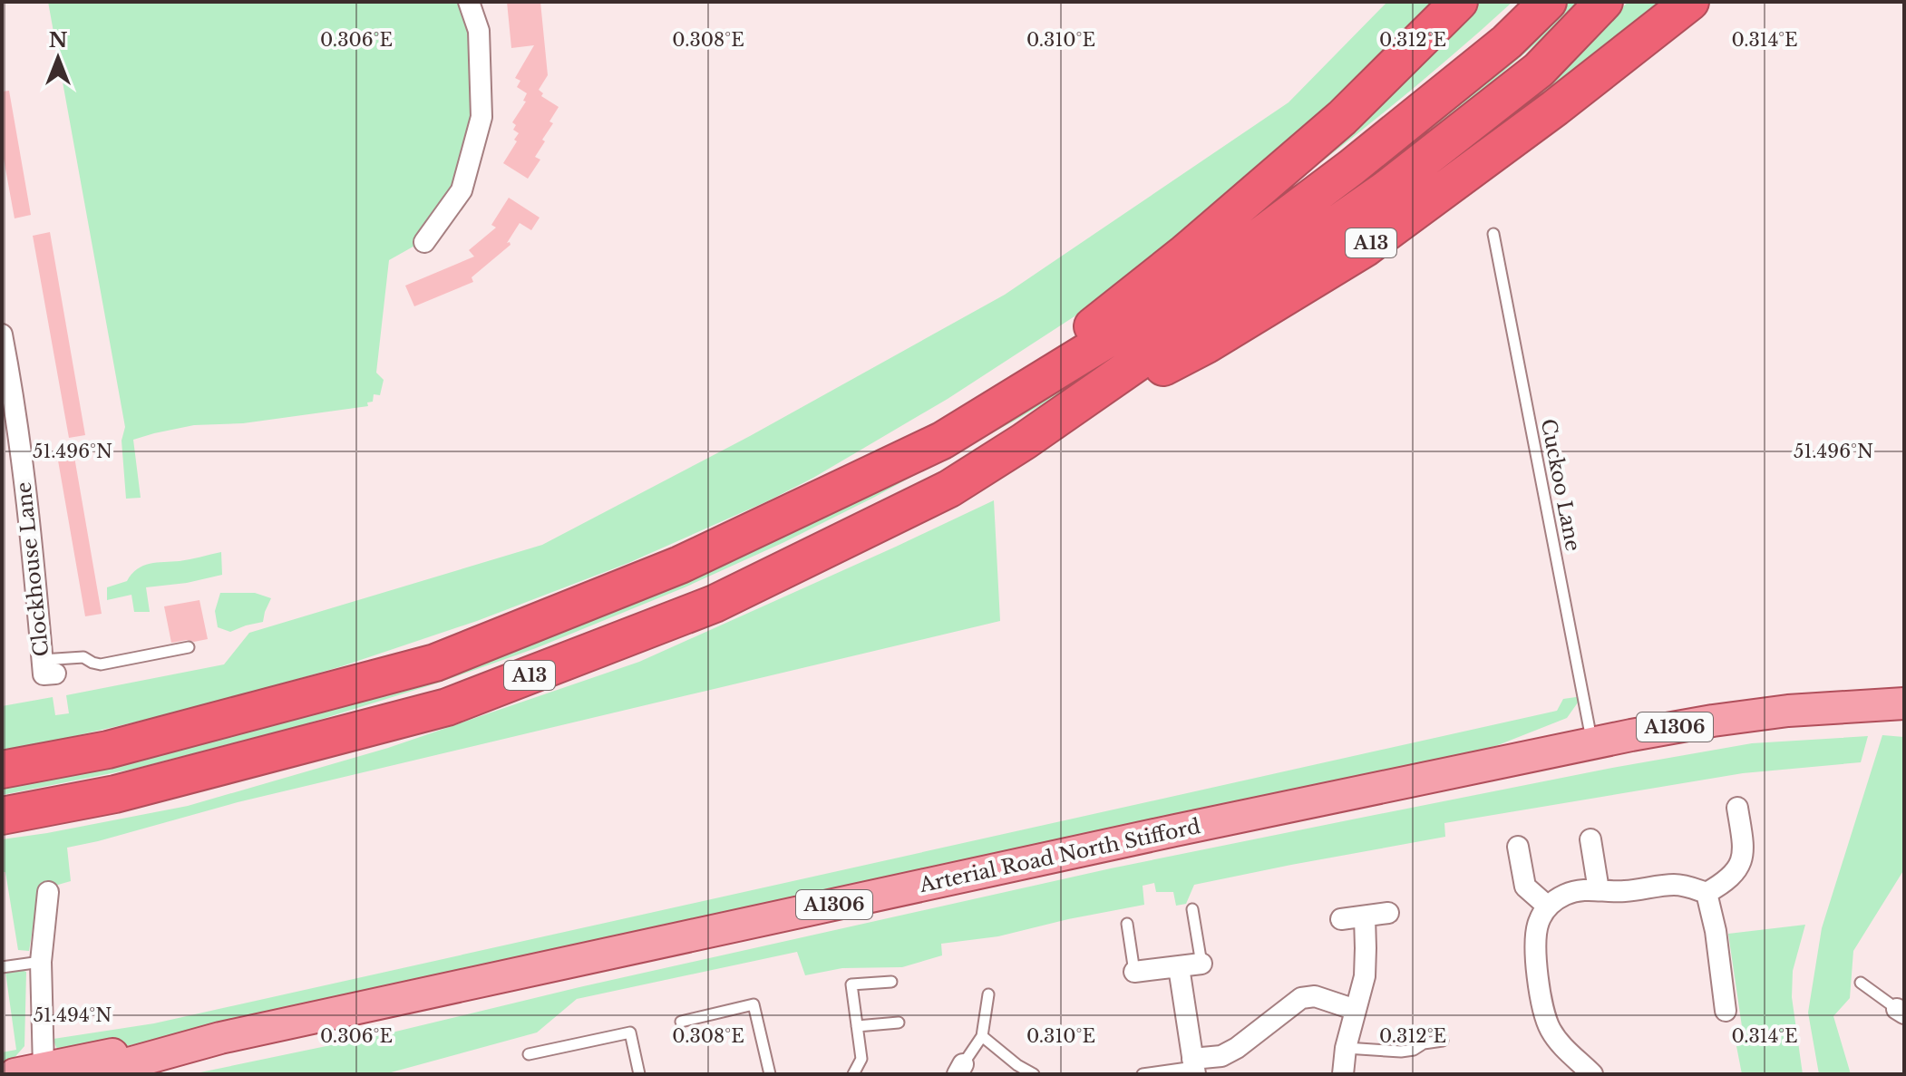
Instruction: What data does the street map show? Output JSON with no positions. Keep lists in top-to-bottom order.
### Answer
{
  "streets": {
    "highway": ["A13"],
    "main road": ["A1306", "Arterial Road North Stifford"],
    "street": ["Clockhouse Lane"],
    "lane": ["Cuckoo Lane"]
  },
  "crossings": [
    ["Cuckoo Lane", "Arterial Road North Stifford"]
  ],
  "north": "top",
  "coordinates": [
    "0.306°E",
    "0.308°E",
    "0.310°E",
    "0.312°E",
    "0.314°E",
    "51.496°N",
    "51.494°N"
  ]
}
